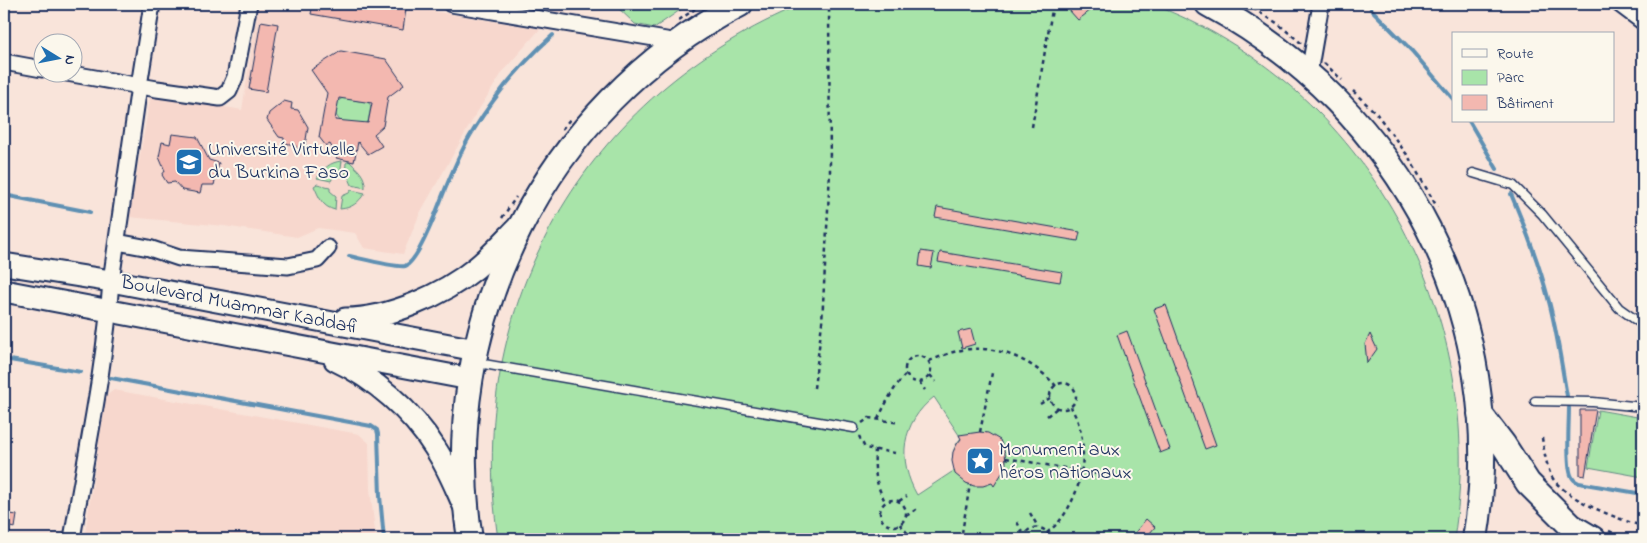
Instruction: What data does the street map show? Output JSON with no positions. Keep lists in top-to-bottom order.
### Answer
{
  "streets": {
    "main road": ["Boulevard Muammar Kaddafi"]
  },
  "places": {
    "school or university": ["Université Virtuelle du Burkina Faso"],
    "place": ["Monument aux héros nationaux"]
  },
  "legend": ["Route", "Parc", "Bâtiment"],
  "north": "right"
}
